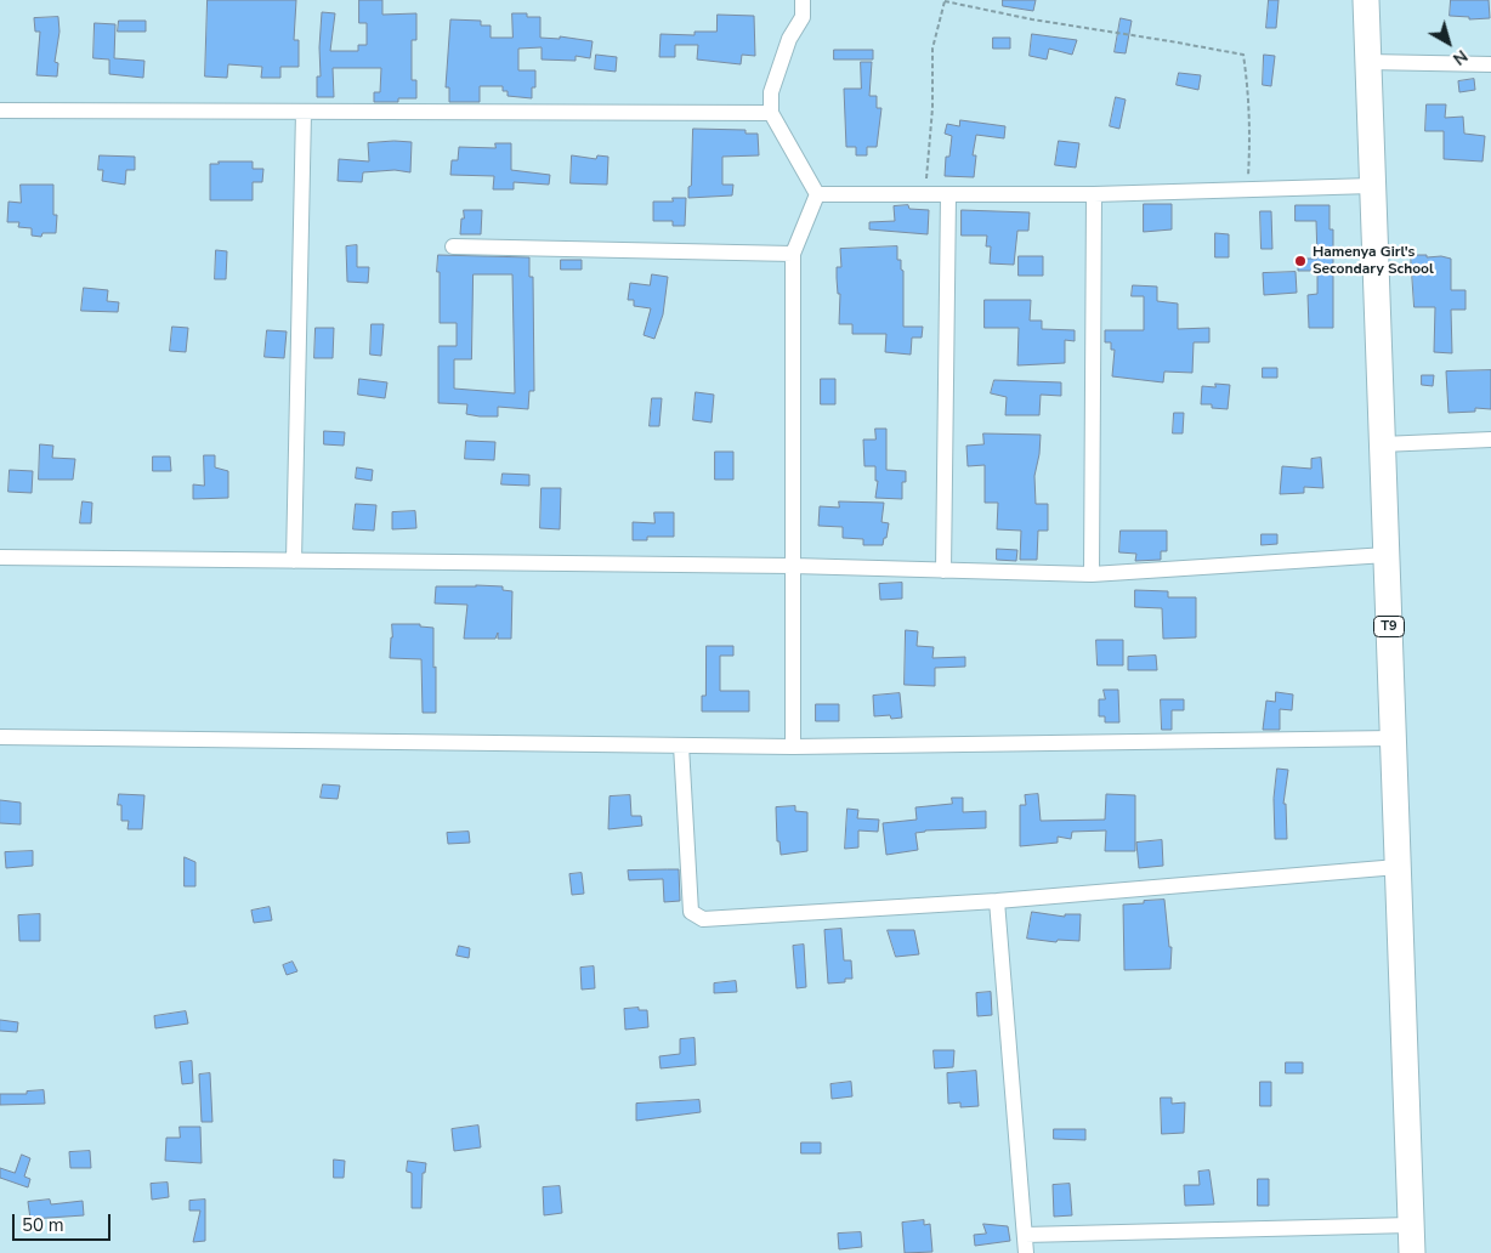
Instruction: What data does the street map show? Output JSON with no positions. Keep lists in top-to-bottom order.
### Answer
{
  "streets": {
    "highway": ["T9"]
  },
  "places": ["Hamenya Girl's Secondary School"],
  "scale_bar": "50 m",
  "north": "bottom right"
}
